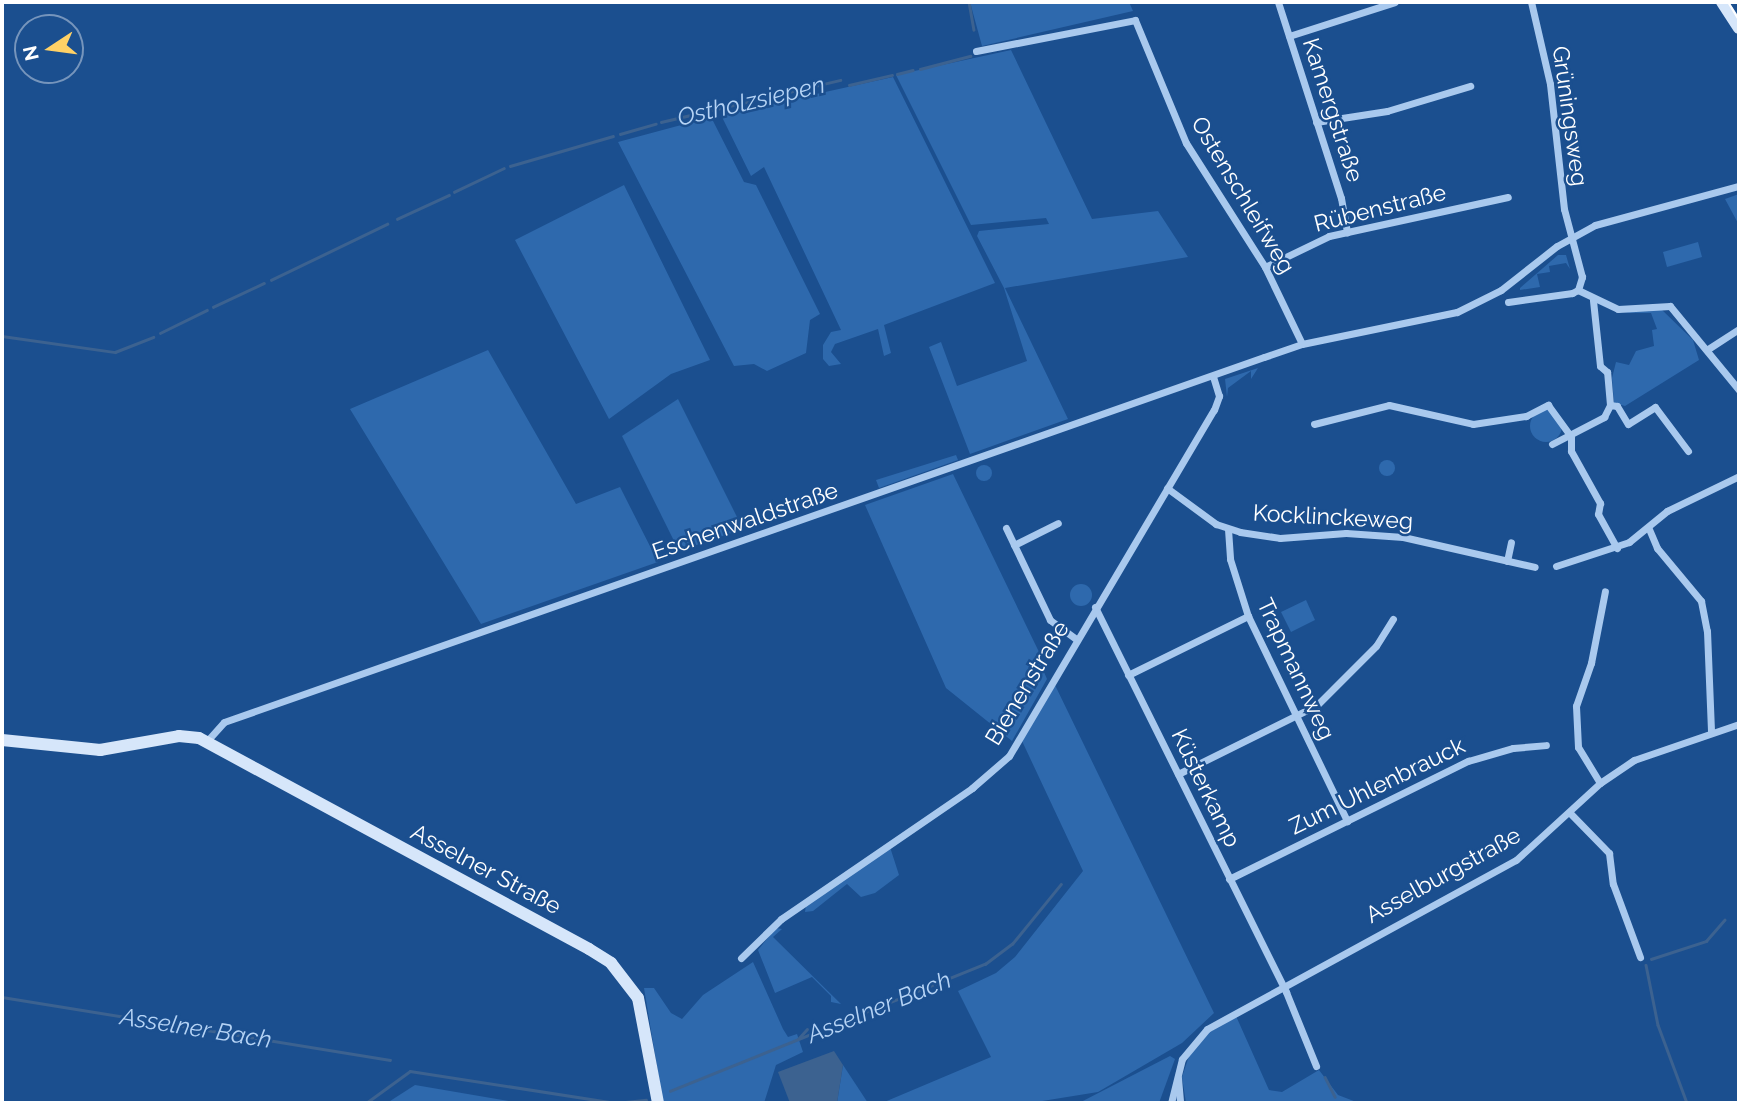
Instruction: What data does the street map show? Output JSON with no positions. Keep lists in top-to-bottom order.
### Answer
{
  "streets": {
    "main road": ["Asselner Straße"],
    "street": [
      "Kamergstraße",
      "Grüningsweg",
      "Ostenschleifweg",
      "Rübenstraße",
      "Kocklinckeweg",
      "Eschenwaldstraße",
      "Trapmannweg",
      "Bienenstraße",
      "Zum Uhlenbrauck",
      "Küsterkamp",
      "Asselburgstraße"
    ]
  },
  "crossings": [
    ["Kamergstraße", "Rübenstraße"],
    ["Grüningsweg", "Eschenwaldstraße"],
    ["Ostenschleifweg", "Rübenstraße"],
    ["Ostenschleifweg", "Eschenwaldstraße"],
    ["Kocklinckeweg", "Trapmannweg"],
    ["Kocklinckeweg", "Bienenstraße"],
    ["Eschenwaldstraße", "Bienenstraße"],
    ["Eschenwaldstraße", "Asselner Straße"],
    ["Trapmannweg", "Zum Uhlenbrauck"],
    ["Bienenstraße", "Küsterkamp"],
    ["Zum Uhlenbrauck", "Küsterkamp"],
    ["Küsterkamp", "Asselburgstraße"]
  ],
  "water": ["Ostholzsiepen", "Asselner Bach"],
  "north": "left"
}
